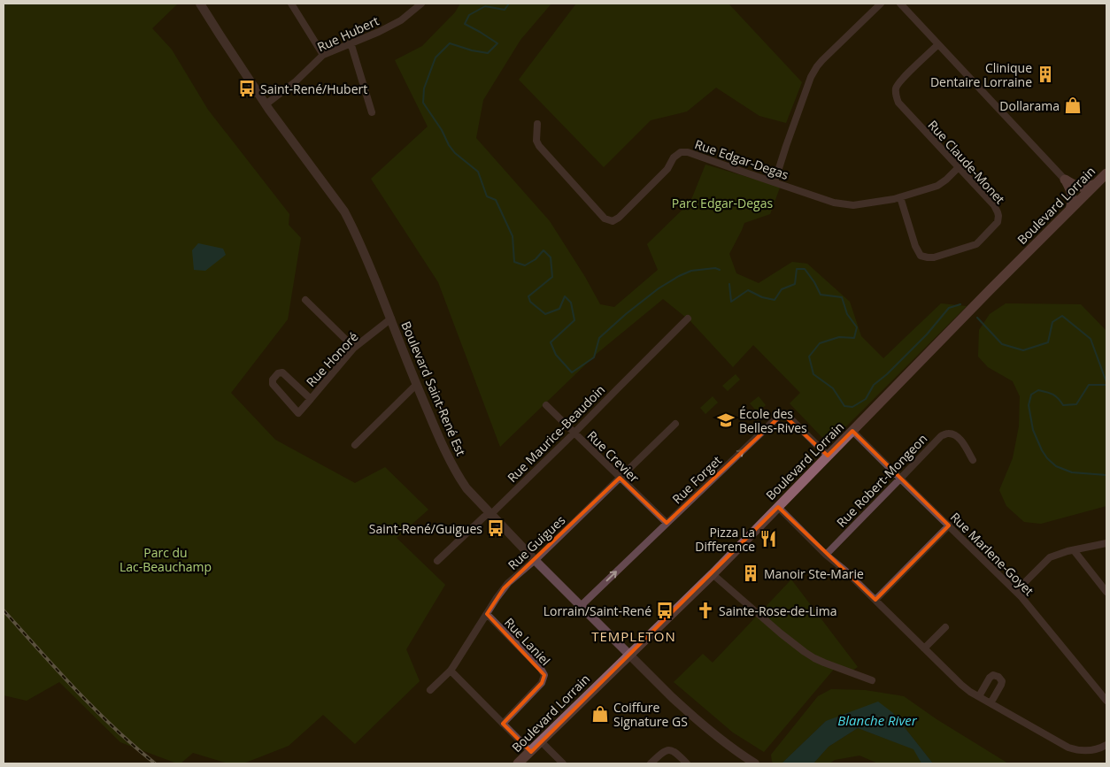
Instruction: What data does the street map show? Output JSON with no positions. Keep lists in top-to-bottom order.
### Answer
{
  "streets": {
    "main road": ["Boulevard Lorrain"],
    "street": [
      "Rue Hubert",
      "Rue Edgar-Degas",
      "Rue Claude-Monet",
      "Rue Honoré",
      "Boulevard Saint-René Est",
      "Rue Maurice-Beaudoin",
      "Rue Crevier",
      "Rue Forget",
      "Rue Robert-Mongeon",
      "Rue Guigues",
      "Rue Marlene-Goyet",
      "Rue Laniel"
    ]
  },
  "crossings": [
    ["Rue Hubert", "Boulevard Saint-René Est"],
    ["Rue Edgar-Degas", "Rue Claude-Monet"],
    ["Boulevard Lorrain", "Boulevard Saint-René Est"],
    ["Boulevard Lorrain", "Rue Forget"],
    ["Boulevard Lorrain", "Rue Marlene-Goyet"],
    ["Rue Honoré", "Boulevard Saint-René Est"],
    ["Boulevard Saint-René Est", "Rue Maurice-Beaudoin"],
    ["Boulevard Saint-René Est", "Rue Forget"],
    ["Boulevard Saint-René Est", "Rue Guigues"],
    ["Rue Maurice-Beaudoin", "Rue Crevier"],
    ["Rue Crevier", "Rue Forget"],
    ["Rue Crevier", "Rue Guigues"],
    ["Rue Robert-Mongeon", "Rue Marlene-Goyet"],
    ["Rue Guigues", "Rue Laniel"]
  ],
  "one_way": ["Rue Forget"],
  "districts": ["TEMPLETON"],
  "water": ["Blanche River"],
  "parks": ["Parc Edgar-Degas", "Parc du Lac-Beauchamp"],
  "places": {
    "building": ["Clinique Dentaire Lorraine", "Manoir Ste-Marie"],
    "bus stop": ["Saint-René/Hubert", "Saint-René/Guigues", "Lorrain/Saint-René"],
    "shop": ["Dollarama", "Coiffure Signature GS"],
    "school or university": ["École des Belles-Rives"],
    "restaurant": ["Pizza La Difference"],
    "church": ["Sainte-Rose-de-Lima"]
  }
}
